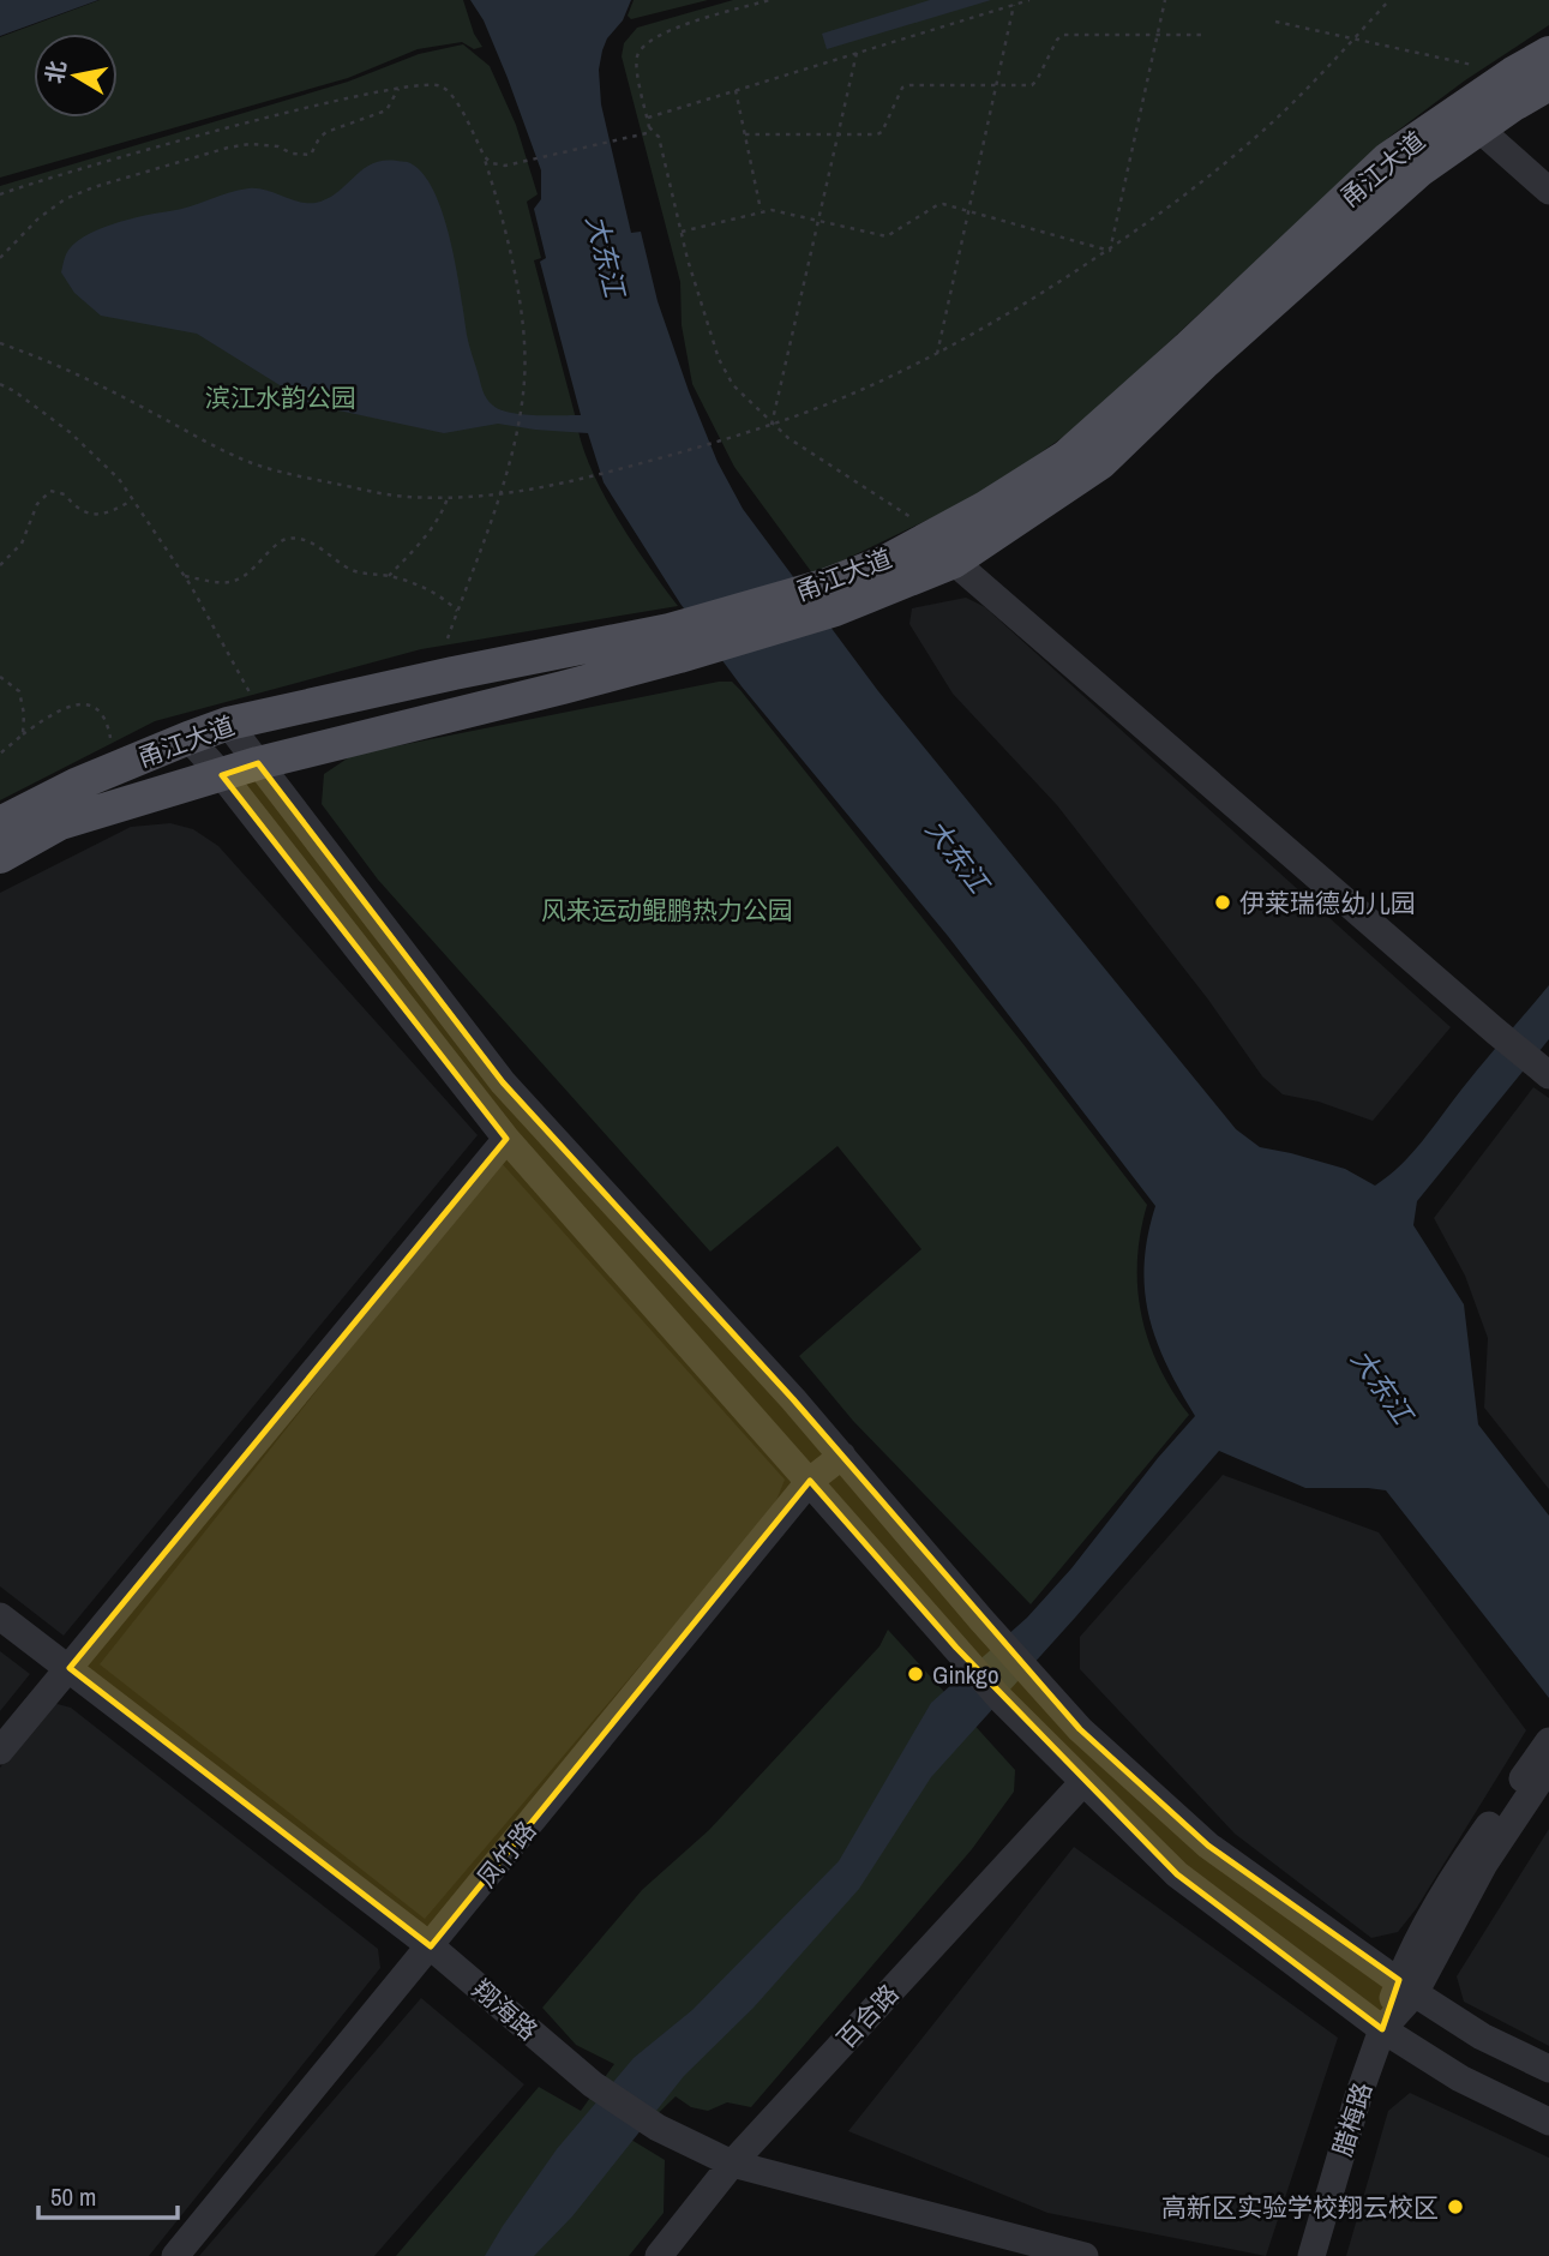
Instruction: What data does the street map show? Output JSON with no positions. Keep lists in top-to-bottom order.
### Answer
{
  "streets": {
    "main road": ["甬江大道"],
    "street": [
      "凤竹路",
      "翔海路",
      "百合路",
      "腊梅路"
    ]
  },
  "crossings": [
    ["凤竹路", "翔海路"],
    ["翔海路", "百合路"]
  ],
  "water": ["大东江"],
  "parks": ["滨江水韵公园", "风来运动鲲鹏热力公园"],
  "places": ["伊莱瑞德幼儿园", "Ginkgo", "高新区实验学校翔云校区"],
  "scale_bar": "50 m",
  "north": "left"
}
